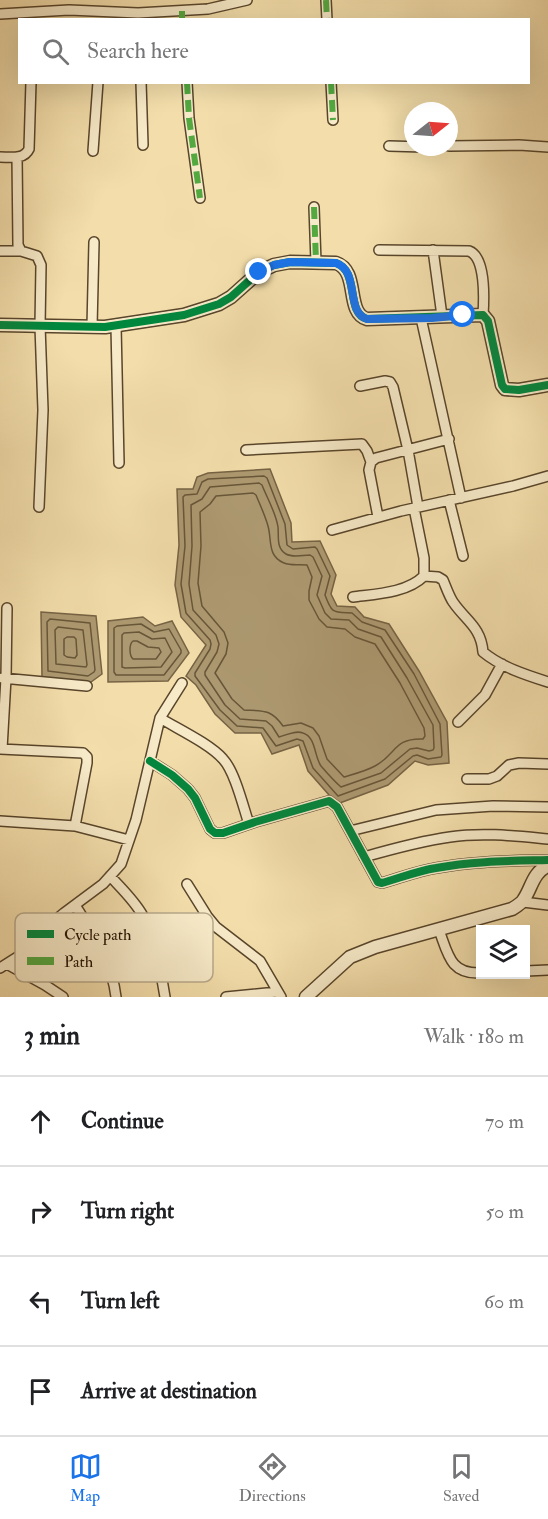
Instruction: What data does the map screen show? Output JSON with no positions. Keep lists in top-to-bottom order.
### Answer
{
  "legend": ["Cycle path", "Path"],
  "north": "right",
  "page": {
    "search": "Search here",
    "heading": ["3 min", "Walk · 180 m"],
    "list": [
      ["Continue", "70 m"],
      ["Turn right", "50 m"],
      ["Turn left", "60 m"],
      "Arrive at destination"
    ],
    "nav": ["Map", "Directions", "Saved"]
  }
}
